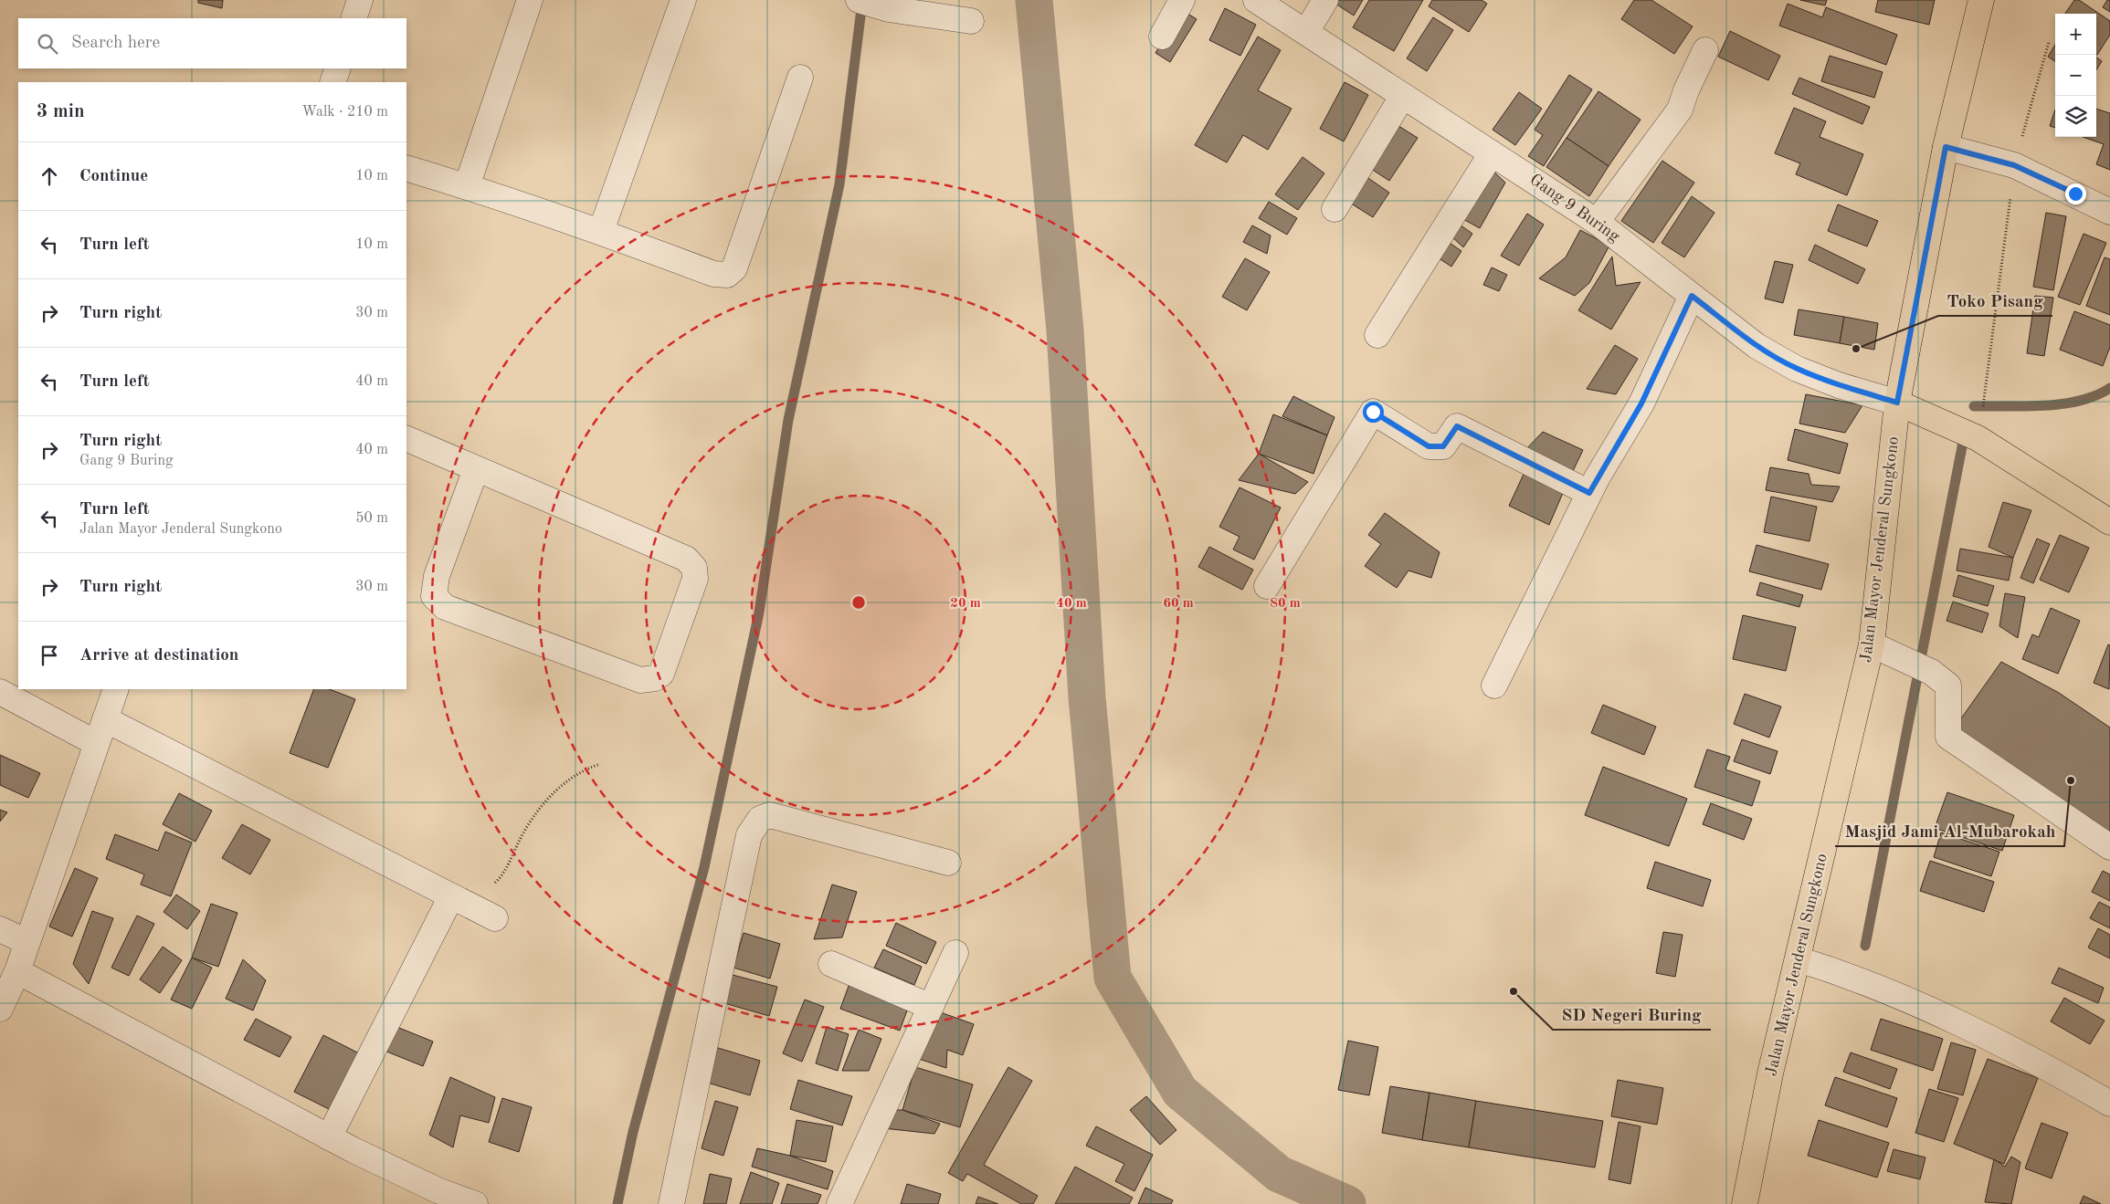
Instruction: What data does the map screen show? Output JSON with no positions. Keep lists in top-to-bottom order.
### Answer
{
  "streets": {
    "main road": ["Jalan Mayor Jenderal Sungkono"],
    "street": ["Gang 9 Buring"]
  },
  "crossings": [
    ["Gang 9 Buring", "Jalan Mayor Jenderal Sungkono"]
  ],
  "places": ["Toko Pisang", "Masjid Jami Al-Mubarokah", "SD Negeri Buring"],
  "page": {
    "map_buttons": ["+", "−"],
    "search": "Search here",
    "heading": ["3 min", "Walk · 210 m"],
    "list": [
      ["Continue", "10 m"],
      ["Turn left", "10 m"],
      ["Turn right", "30 m"],
      ["Turn left", "40 m"],
      ["Turn right", "Gang 9 Buring", "40 m"],
      ["Turn left", "Jalan Mayor Jenderal Sungkono", "50 m"],
      ["Turn right", "30 m"],
      "Arrive at destination"
    ]
  },
  "rings": [
    "20 m",
    "40 m",
    "60 m",
    "80 m"
  ]
}
